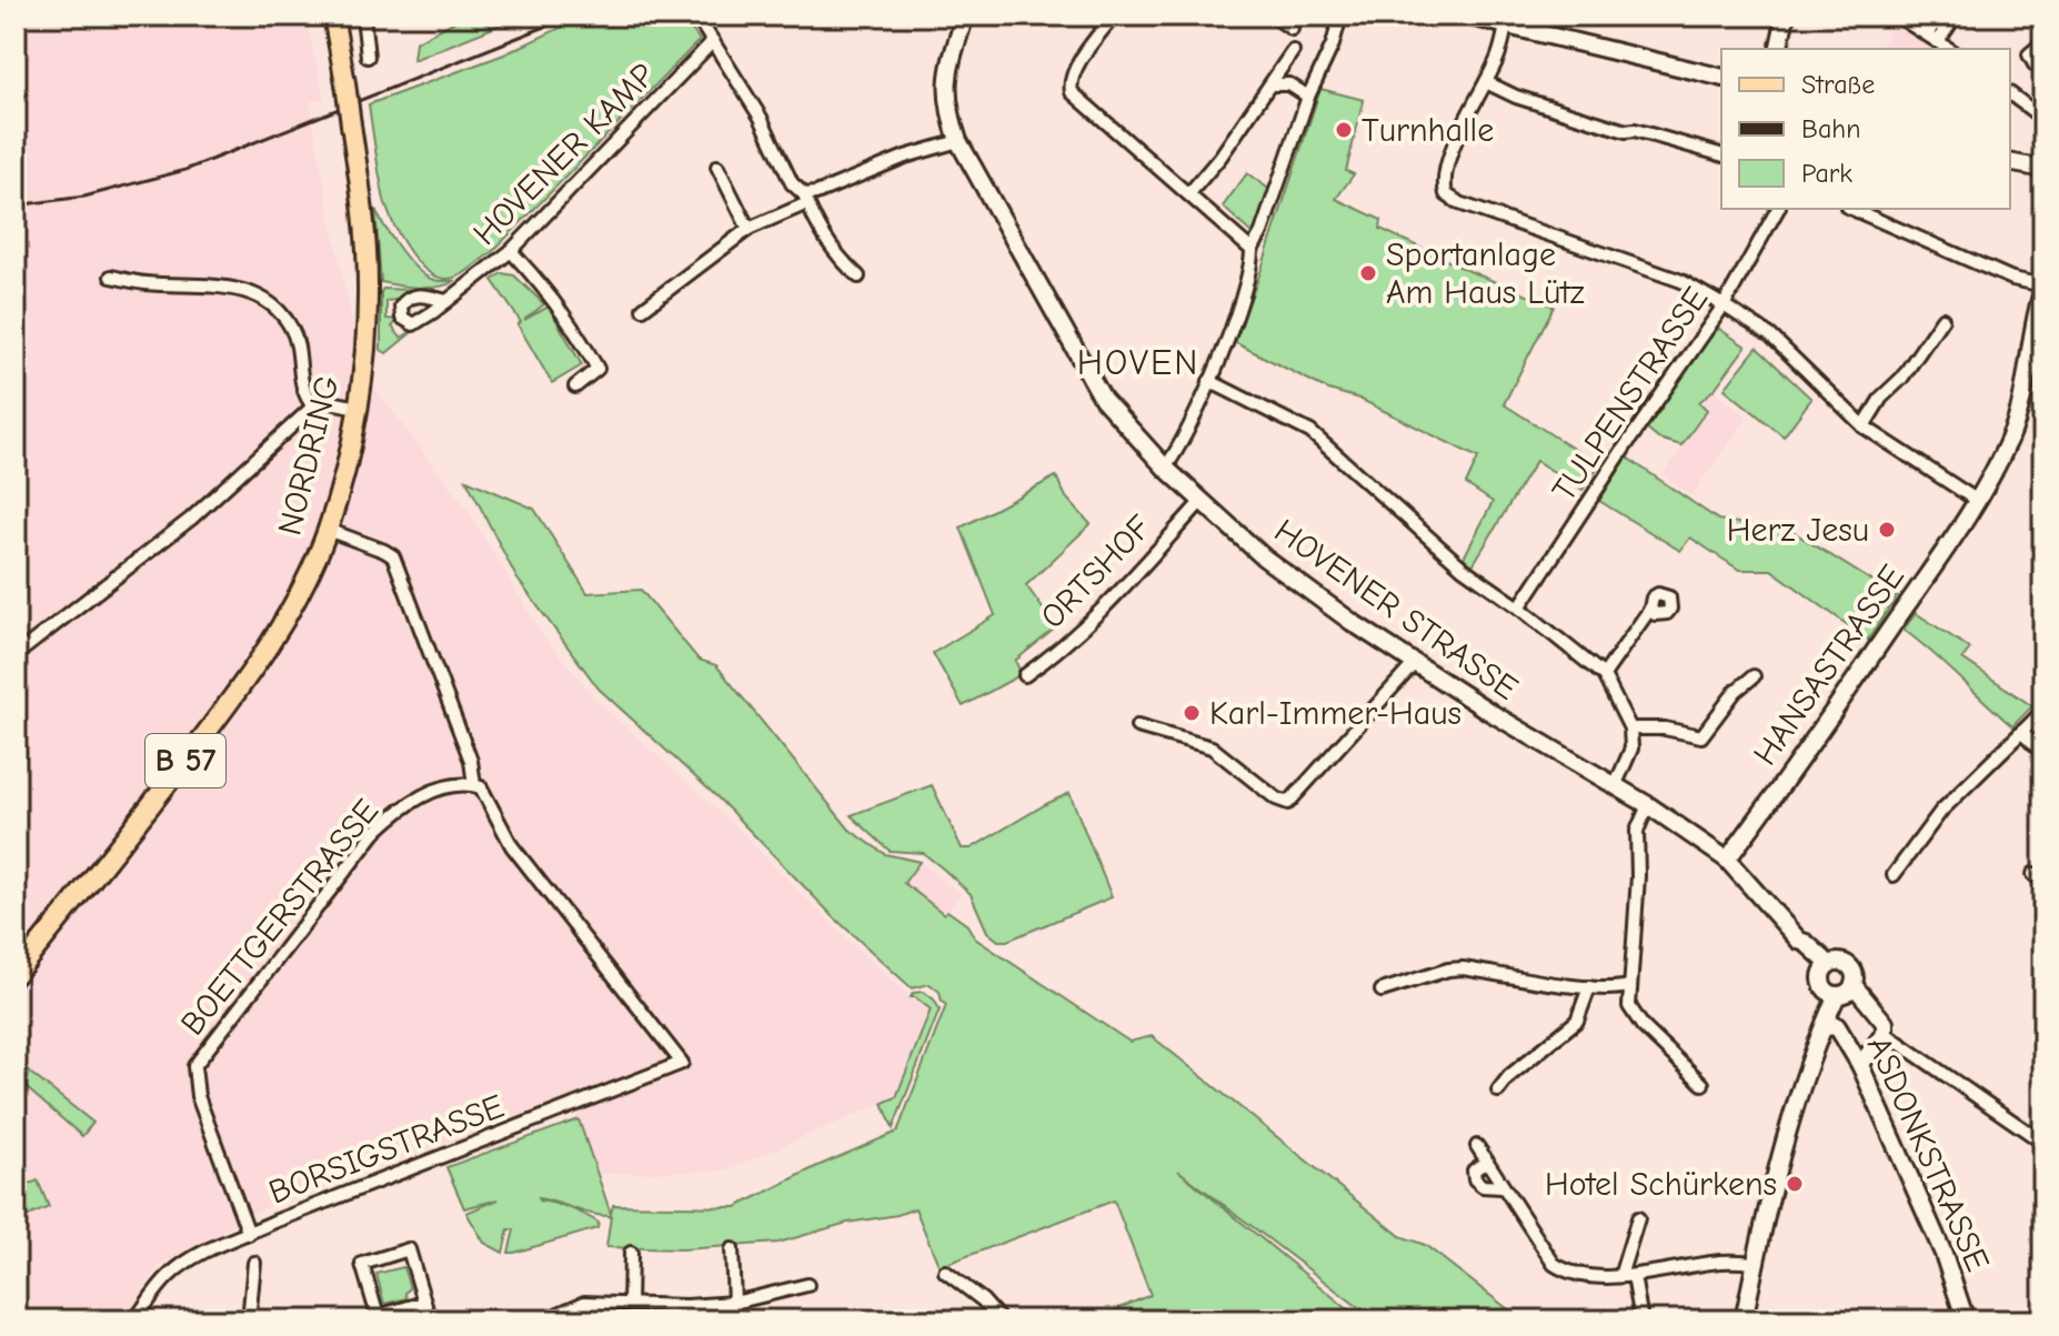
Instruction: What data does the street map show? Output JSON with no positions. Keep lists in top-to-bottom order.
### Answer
{
  "streets": {
    "main road": ["NORDRING", "B 57"],
    "street": [
      "HOVENER KAMP",
      "TULPENSTRASSE",
      "ORTSHOF",
      "HOVENER STRASSE",
      "HANSASTRASSE",
      "BOETTGERSTRASSE",
      "BORSIGSTRASSE",
      "ASDONKSTRASSE"
    ]
  },
  "crossings": [
    ["ORTSHOF", "HOVENER STRASSE"],
    ["HOVENER STRASSE", "HANSASTRASSE"],
    ["BOETTGERSTRASSE", "BORSIGSTRASSE"]
  ],
  "districts": ["HOVEN"],
  "places": [
    "Turnhalle",
    "Sportanlage Am Haus Lütz",
    "Herz Jesu",
    "Karl-Immer-Haus",
    "Hotel Schürkens"
  ],
  "legend": ["Straße", "Bahn", "Park"]
}
